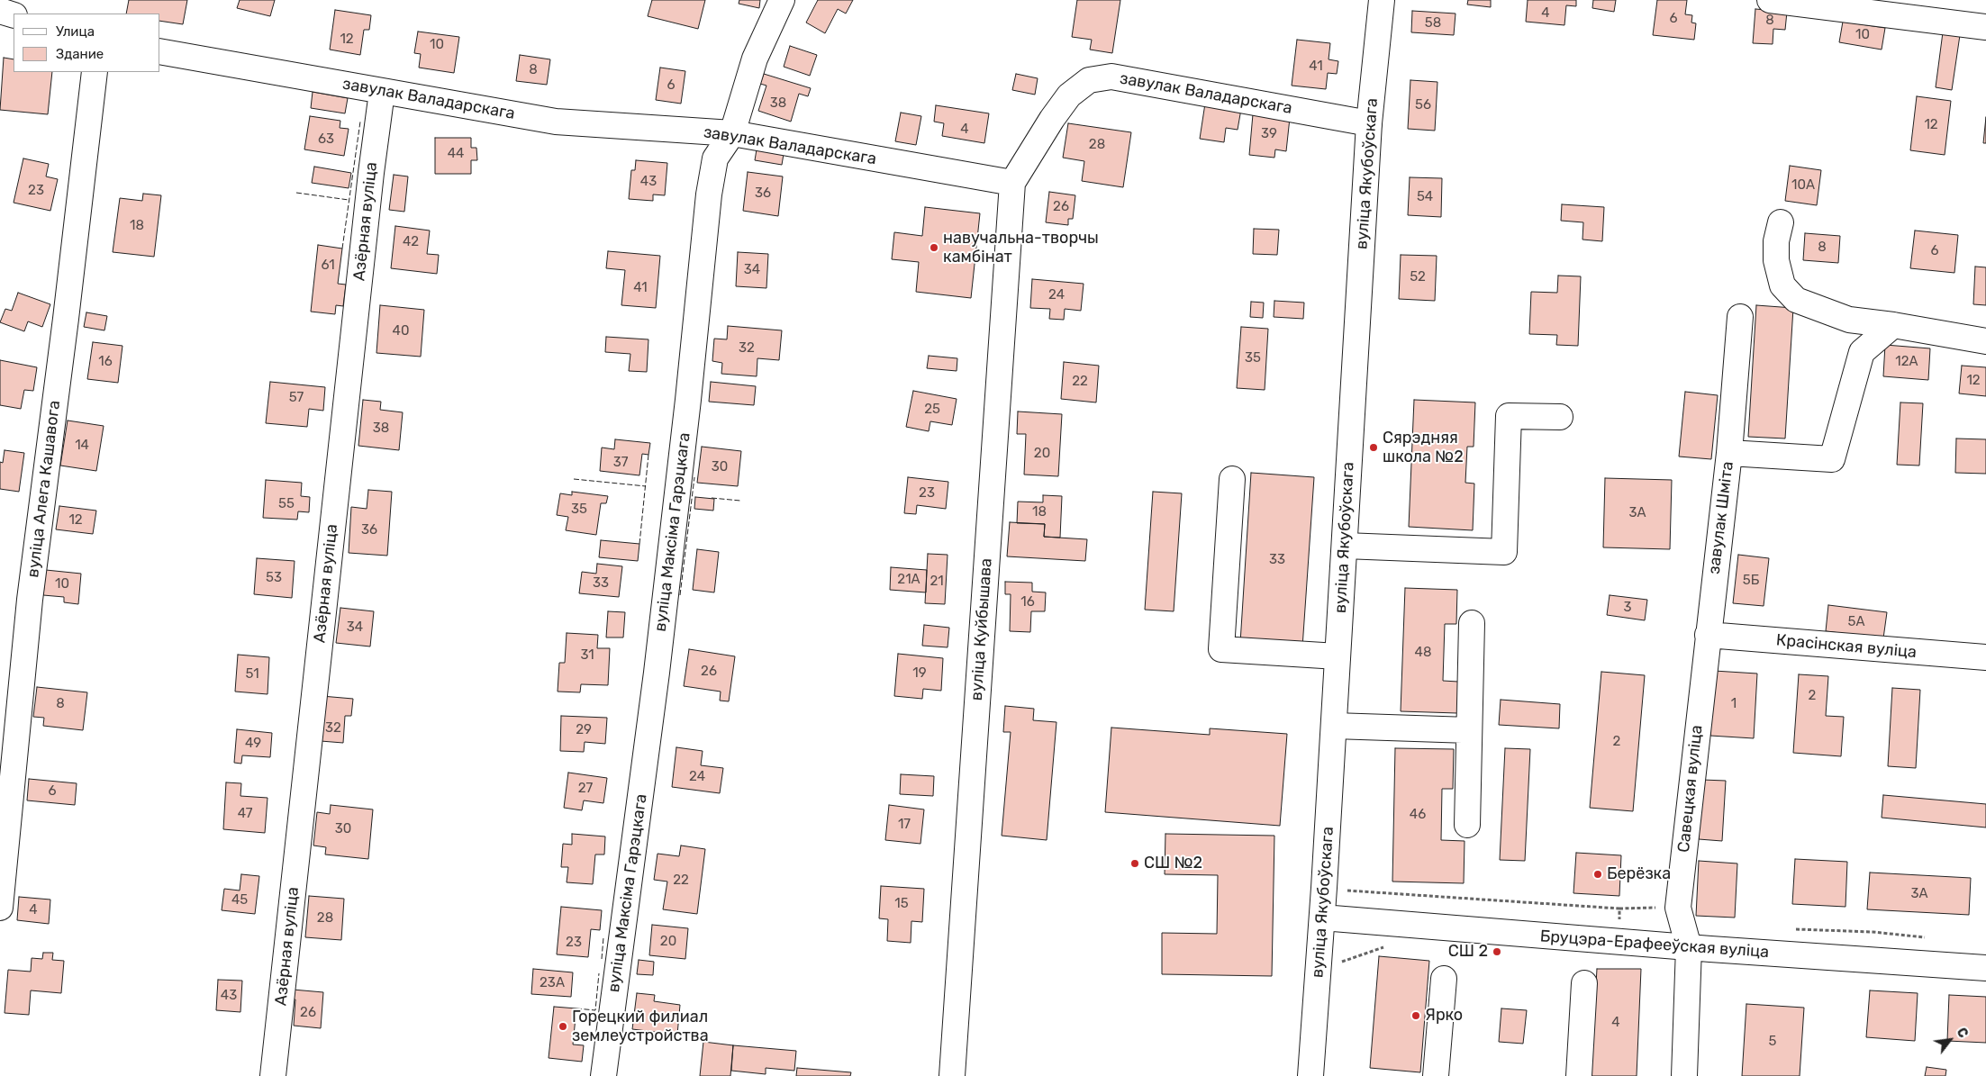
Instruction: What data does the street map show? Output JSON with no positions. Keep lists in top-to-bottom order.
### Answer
{
  "streets": {
    "street": [
      "завулак Валадарскага",
      "вуліца Якубоўскага",
      "Азёрная вуліца",
      "вуліца Алега Кашавога",
      "завулак Шміта",
      "вуліца Максіма Гарэцкага",
      "вуліца Куйбышава",
      "Красінская вуліца",
      "Савецкая вуліца",
      "Бруцэра-Ерафееўская вуліца"
    ]
  },
  "crossings": [
    ["завулак Валадарскага", "вуліца Якубоўскага"],
    ["завулак Валадарскага", "Азёрная вуліца"],
    ["завулак Валадарскага", "вуліца Максіма Гарэцкага"],
    ["завулак Валадарскага", "вуліца Куйбышава"],
    ["вуліца Якубоўскага", "Бруцэра-Ерафееўская вуліца"],
    ["завулак Шміта", "Красінская вуліца"],
    ["завулак Шміта", "Савецкая вуліца"],
    ["Красінская вуліца", "Савецкая вуліца"],
    ["Савецкая вуліца", "Бруцэра-Ерафееўская вуліца"]
  ],
  "places": [
    "навучальна-творчы камбінат",
    "Сярэдняя школа №2",
    "СШ №2",
    "Берёзка",
    "СШ 2",
    "Ярко",
    "Горецкий филиал землеустройства"
  ],
  "house_numbers": [
    "4",
    "6",
    "8",
    "58",
    "10",
    "12",
    "10",
    "41",
    "8",
    "6",
    "38",
    "56",
    "12",
    "4",
    "39",
    "63",
    "28",
    "44",
    "43",
    "10А",
    "23",
    "36",
    "54",
    "26",
    "18",
    "42",
    "8",
    "6",
    "61",
    "34",
    "52",
    "41",
    "24",
    "40",
    "32",
    "35",
    "16",
    "12А",
    "12",
    "22",
    "57",
    "25",
    "38",
    "14",
    "20",
    "37",
    "30",
    "23",
    "55",
    "35",
    "18",
    "3А",
    "12",
    "36",
    "33",
    "53",
    "21А",
    "5Б",
    "21",
    "33",
    "10",
    "16",
    "3",
    "5А",
    "34",
    "48",
    "31",
    "26",
    "19",
    "51",
    "2",
    "8",
    "1",
    "32",
    "29",
    "2",
    "49",
    "24",
    "27",
    "6",
    "47",
    "46",
    "17",
    "30",
    "22",
    "3А",
    "45",
    "15",
    "4",
    "28",
    "20",
    "23",
    "23А",
    "43",
    "26",
    "4",
    "5"
  ],
  "legend": ["Улица", "Здание"],
  "north": "top right"
}
